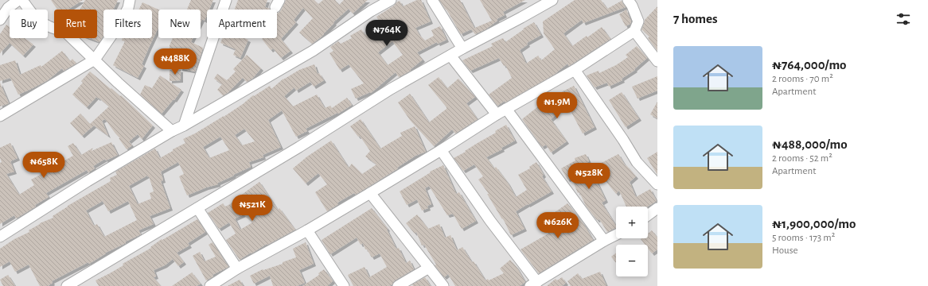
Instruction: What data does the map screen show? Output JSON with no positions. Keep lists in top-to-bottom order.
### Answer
{
  "page": {
    "heading": "7 homes",
    "chip": [
      "Buy",
      "Rent",
      "Filters",
      "New",
      "Apartment"
    ],
    "price": [
      "₦764K",
      "₦488K",
      "₦1.9M",
      "₦658K",
      "₦528K",
      "₦521K",
      "₦626K"
    ],
    "list": [
      {
        "name": "₦764,000/mo",
        "note": "2 rooms · 70 m² · Apartment"
      },
      {
        "name": "₦488,000/mo",
        "note": "2 rooms · 52 m² · Apartment"
      },
      {
        "name": "₦1,900,000/mo",
        "note": "5 rooms · 173 m² · House"
      }
    ],
    "map_buttons": ["+", "−"]
  }
}
